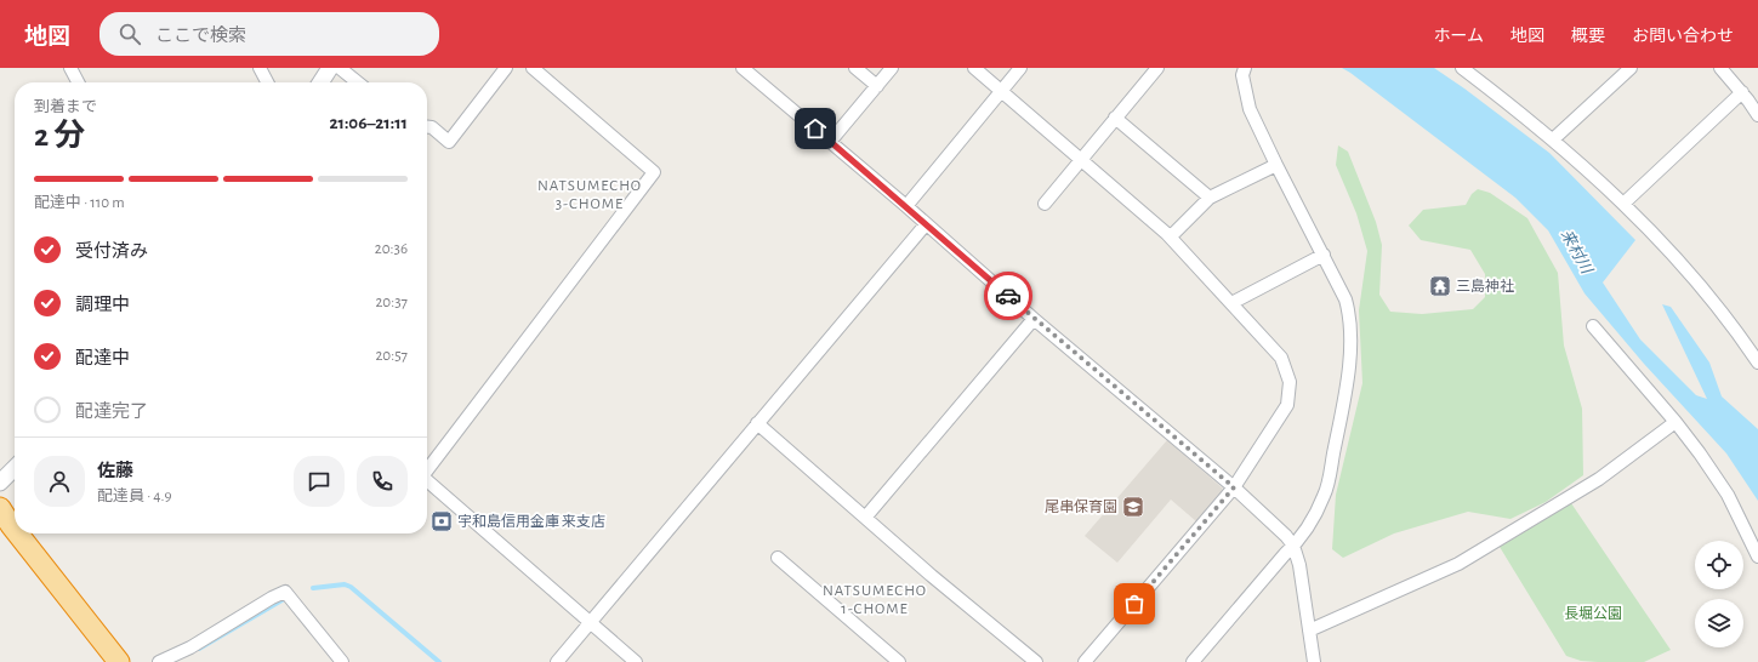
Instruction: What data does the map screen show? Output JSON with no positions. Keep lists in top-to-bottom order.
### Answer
{
  "districts": ["NATSUMECHO 3-CHOME", "NATSUMECHO 1-CHOME"],
  "water": ["来村川"],
  "parks": ["長堀公園"],
  "places": {
    "temple": ["三島神社"],
    "school or university": ["尾串保育園"],
    "bank": ["宇和島信用金庫 来支店"]
  },
  "page": {
    "header": "地図",
    "search": "ここで検索",
    "nav": [
      "ホーム",
      "地図",
      "概要",
      "お問い合わせ"
    ],
    "heading": ["2 分", "到着まで", "21:06–21:11"],
    "panel": ["佐藤", "配達員 · 4.9"],
    "bar": "配達中 · 110 m",
    "list": [
      ["受付済み", "20:36"],
      ["調理中", "20:37"],
      ["配達中", "20:57"],
      "配達完了"
    ]
  }
}
